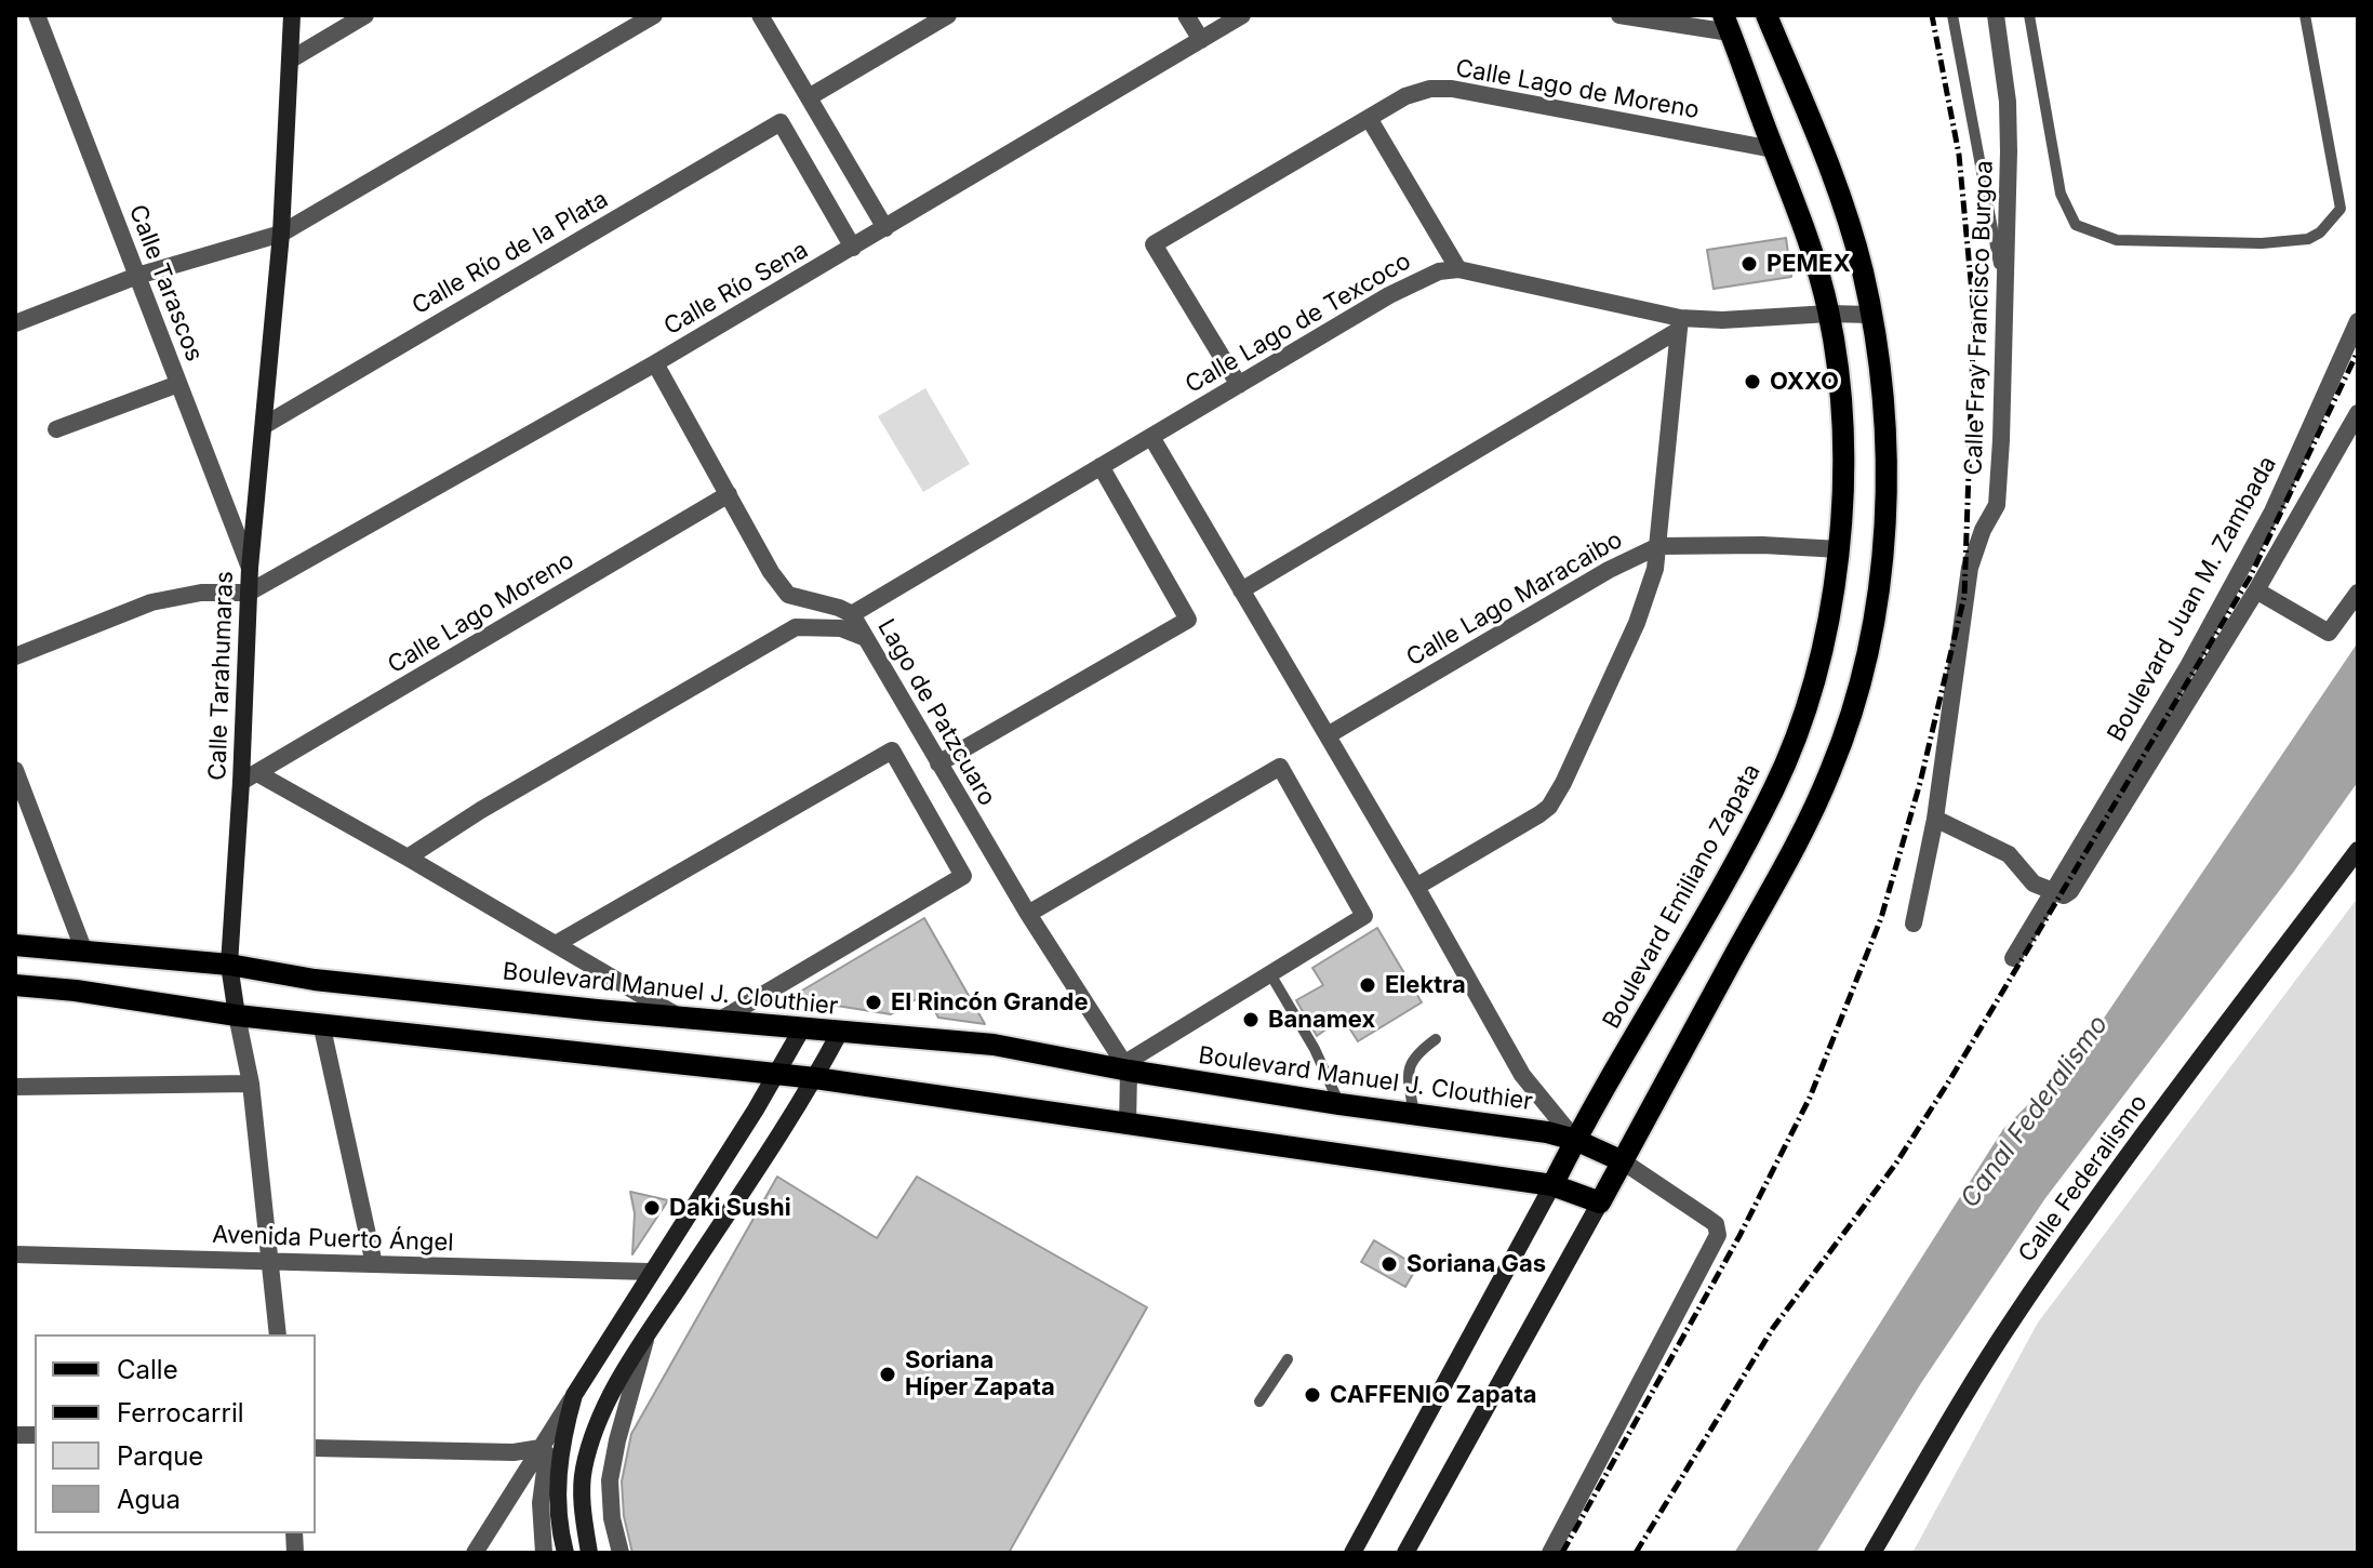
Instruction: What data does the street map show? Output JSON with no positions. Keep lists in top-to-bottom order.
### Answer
{
  "streets": {
    "main road": [
      "Calle Tarahumaras",
      "Boulevard Emiliano Zapata",
      "Boulevard Manuel J. Clouthier",
      "Calle Federalismo"
    ],
    "street": [
      "Calle Lago de Moreno",
      "Calle Río de la Plata",
      "Calle Tarascos",
      "Calle Río Sena",
      "Calle Fray Francisco Burgoa",
      "Calle Lago de Texcoco",
      "Calle Lago Maracaibo",
      "Boulevard Juan M. Zambada",
      "Calle Lago Moreno",
      "Lago de Patzcuaro",
      "Avenida Puerto Ángel"
    ]
  },
  "crossings": [
    ["Calle Lago de Moreno", "Calle Lago de Texcoco"],
    ["Calle Lago de Moreno", "Boulevard Emiliano Zapata"],
    ["Calle Río de la Plata", "Calle Río Sena"],
    ["Calle Río de la Plata", "Calle Tarahumaras"],
    ["Calle Tarascos", "Calle Tarahumaras"],
    ["Calle Río Sena", "Calle Tarahumaras"],
    ["Calle Lago de Texcoco", "Lago de Patzcuaro"],
    ["Calle Lago de Texcoco", "Boulevard Emiliano Zapata"],
    ["Calle Lago Maracaibo", "Boulevard Emiliano Zapata"],
    ["Calle Lago Moreno", "Calle Tarahumaras"],
    ["Calle Tarahumaras", "Boulevard Manuel J. Clouthier"],
    ["Calle Tarahumaras", "Avenida Puerto Ángel"],
    ["Lago de Patzcuaro", "Boulevard Manuel J. Clouthier"],
    ["Boulevard Emiliano Zapata", "Boulevard Manuel J. Clouthier"]
  ],
  "water": ["Canal Federalismo"],
  "places": [
    "PEMEX",
    "OXXO",
    "Elektra",
    "El Rincón Grande",
    "Banamex",
    "Daki Sushi",
    "Soriana Gas",
    "Soriana Híper Zapata",
    "CAFFENIO Zapata"
  ],
  "legend": [
    "Calle",
    "Ferrocarril",
    "Parque",
    "Agua"
  ]
}
